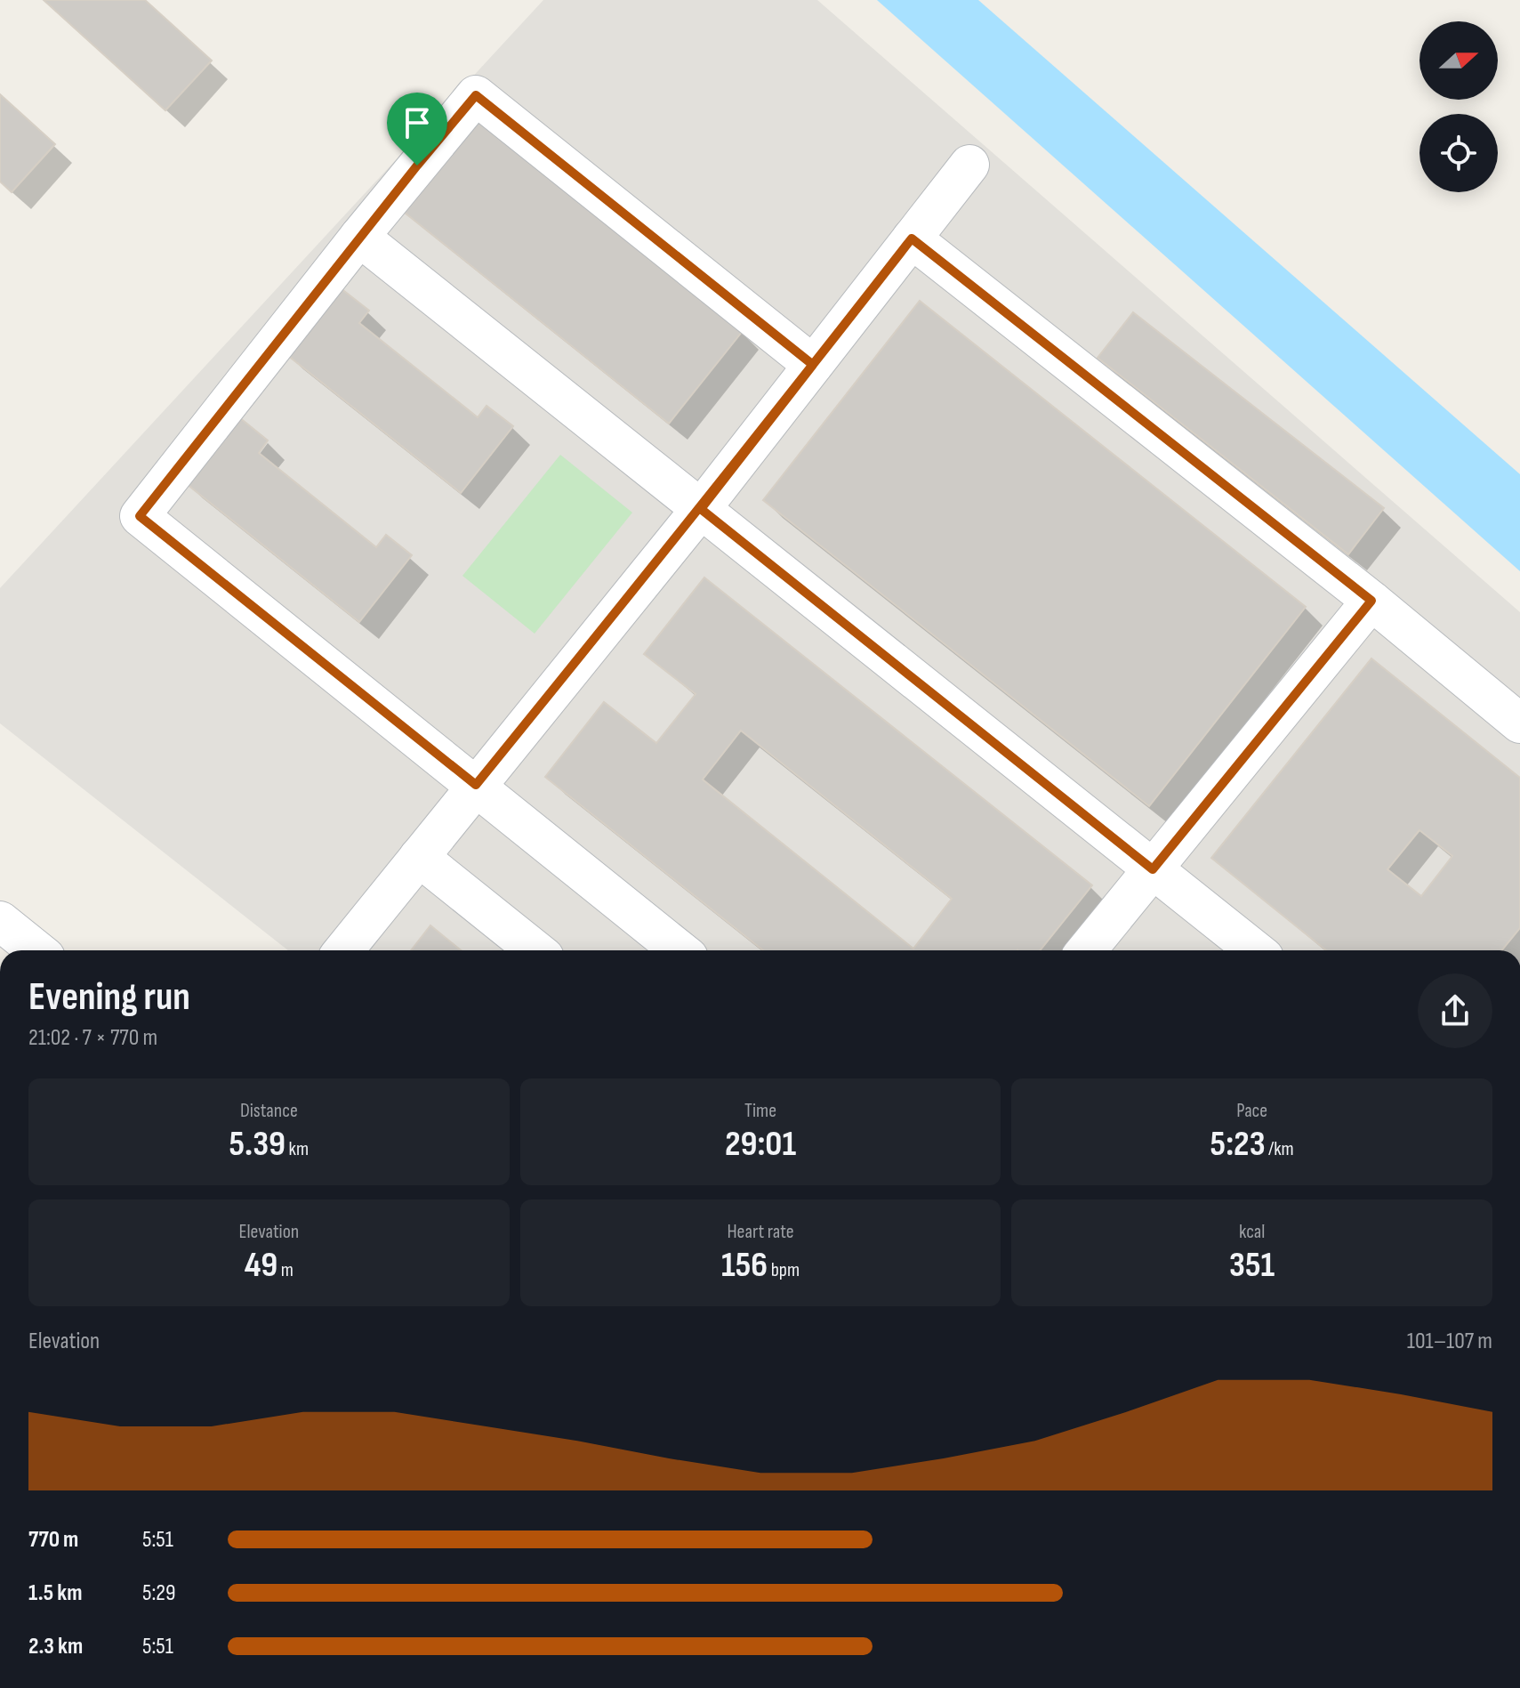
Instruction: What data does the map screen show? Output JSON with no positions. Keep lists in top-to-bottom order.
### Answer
{
  "north": "right",
  "page": {
    "heading": ["Evening run", "21:02 · 7 × 770 m"],
    "stats": [
      ["Distance", "5.39 km"],
      ["Time", "29:01"],
      ["Pace", "5:23 /km"],
      ["Elevation", "49 m"],
      ["Heart rate", "156 bpm"],
      ["kcal", "351"]
    ],
    "chart": ["Elevation", "101–107 m"],
    "list": [
      {
        "name": "770 m",
        "note": "5:51"
      },
      {
        "name": "1.5 km",
        "note": "5:29"
      },
      {
        "name": "2.3 km",
        "note": "5:51"
      }
    ]
  }
}
